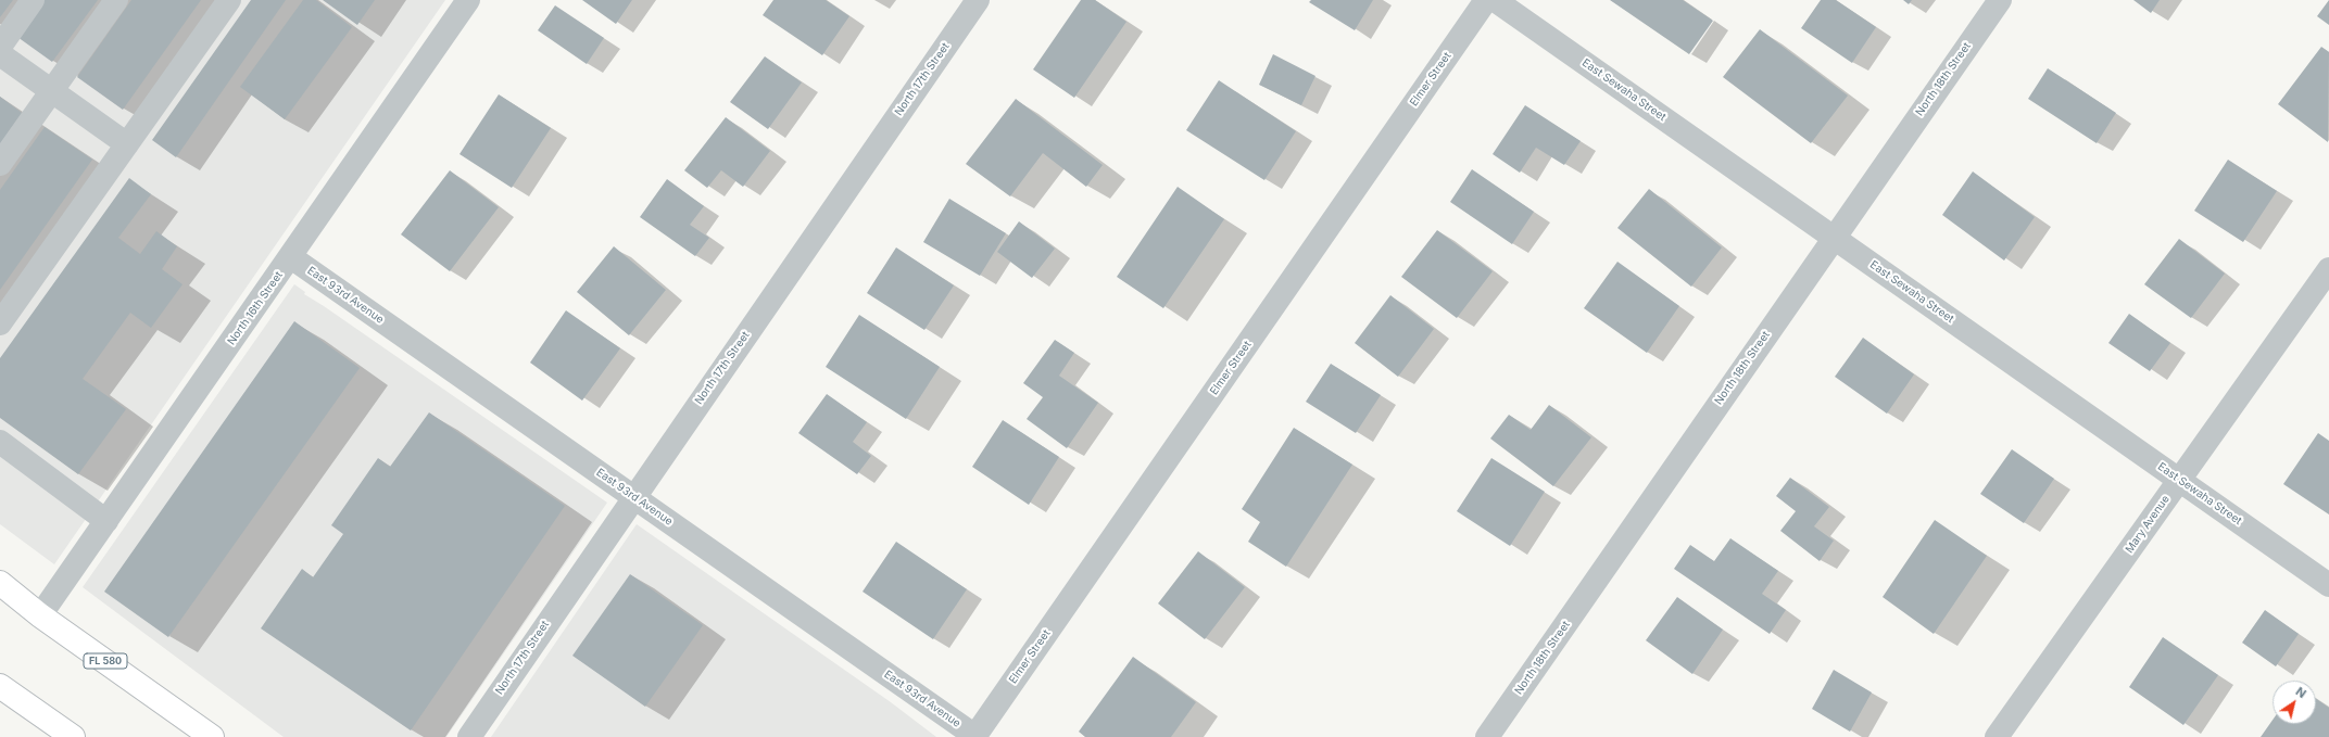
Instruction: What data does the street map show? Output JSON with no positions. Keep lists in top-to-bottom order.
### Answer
{
  "streets": {
    "main road": ["FL 580"],
    "street": [
      "North 17th Street",
      "Elmer Street",
      "North 18th Street",
      "East Sewaha Street",
      "East 93rd Avenue",
      "North 16th Street",
      "Mary Avenue"
    ]
  },
  "crossings": [
    ["North 17th Street", "East 93rd Avenue"],
    ["Elmer Street", "East 93rd Avenue"],
    ["North 18th Street", "East Sewaha Street"],
    ["East Sewaha Street", "Mary Avenue"],
    ["East 93rd Avenue", "North 16th Street"],
    ["North 16th Street", "FL 580"]
  ],
  "north": "top right"
}
